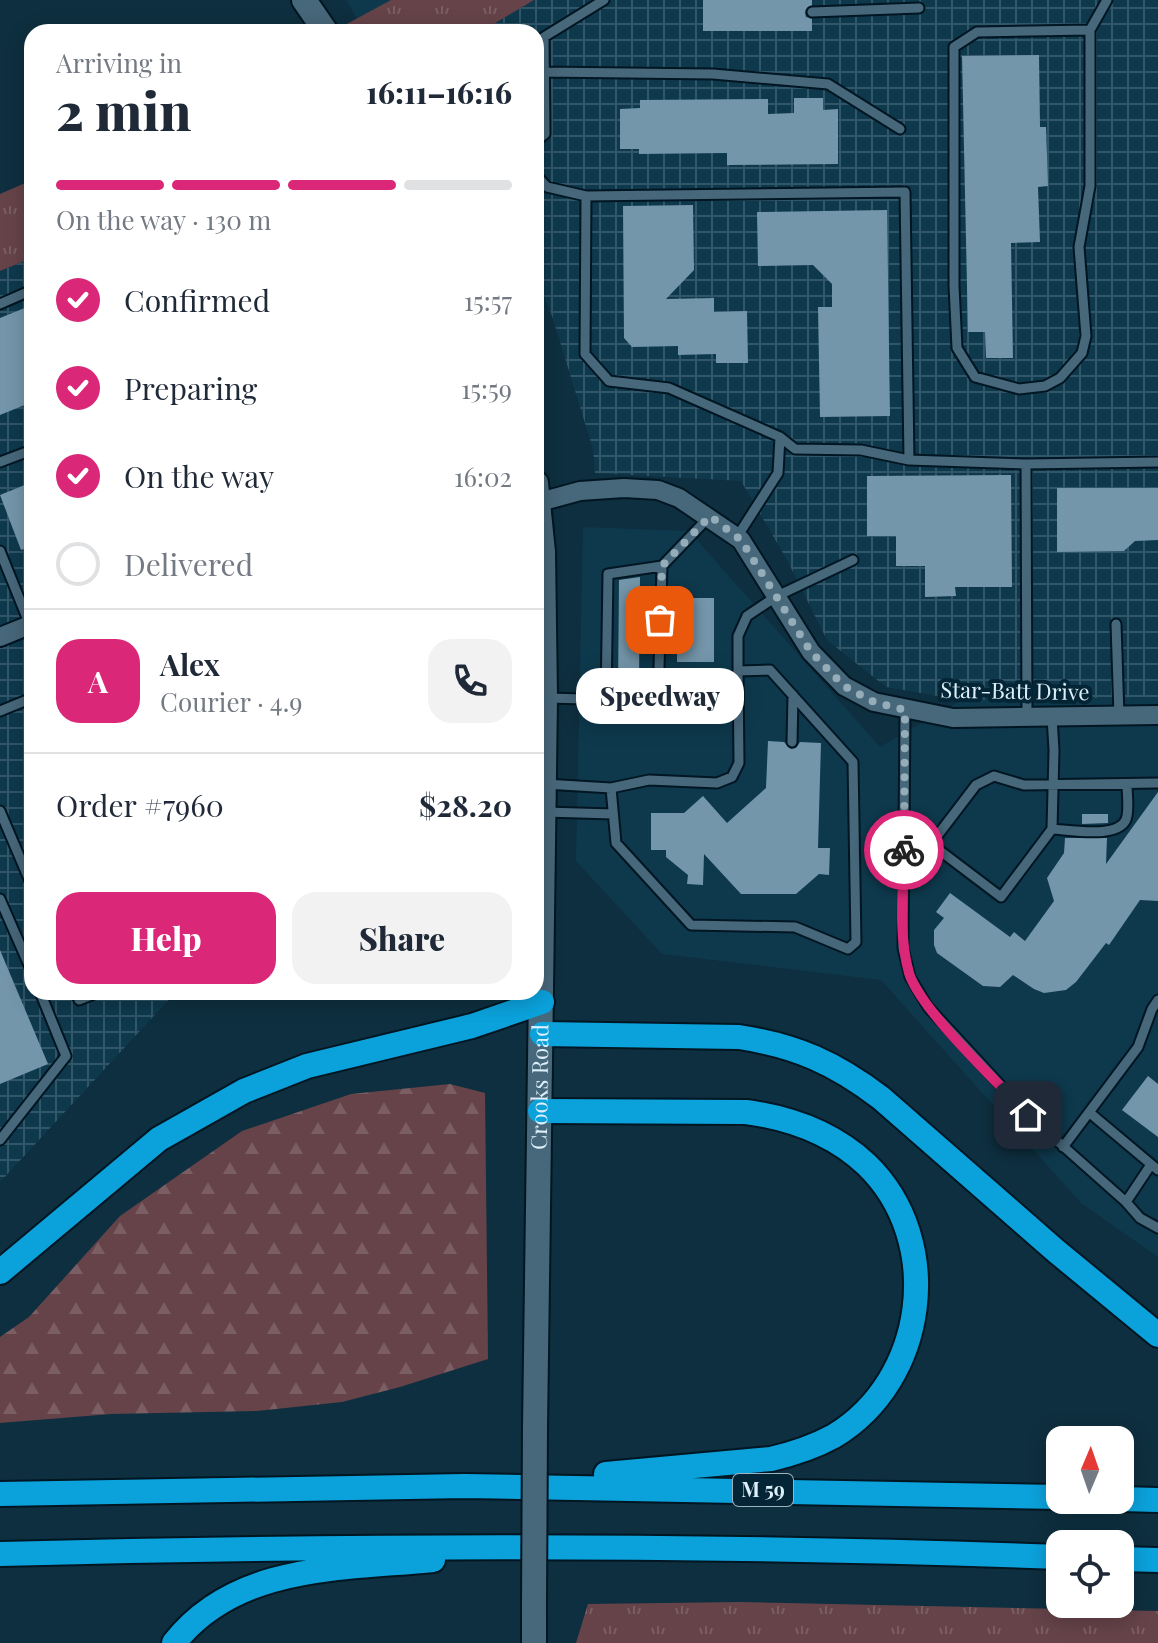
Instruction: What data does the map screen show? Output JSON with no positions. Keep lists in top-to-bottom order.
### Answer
{
  "streets": {
    "highway": ["M 59"],
    "main road": ["Crooks Road"],
    "street": ["Star-Batt Drive"]
  },
  "places": ["Speedway"],
  "north": "top",
  "page": {
    "heading": ["2 min", "Arriving in", "16:11–16:16"],
    "panel": [
      "Alex",
      "Courier · 4.9",
      "Order #7960",
      "$28.20"
    ],
    "bar": "On the way · 130 m",
    "list": [
      ["Confirmed", "15:57"],
      ["Preparing", "15:59"],
      ["On the way", "16:02"],
      "Delivered"
    ],
    "round": "A",
    "bubble": "Speedway",
    "buttons": ["Help", "Share"]
  }
}
